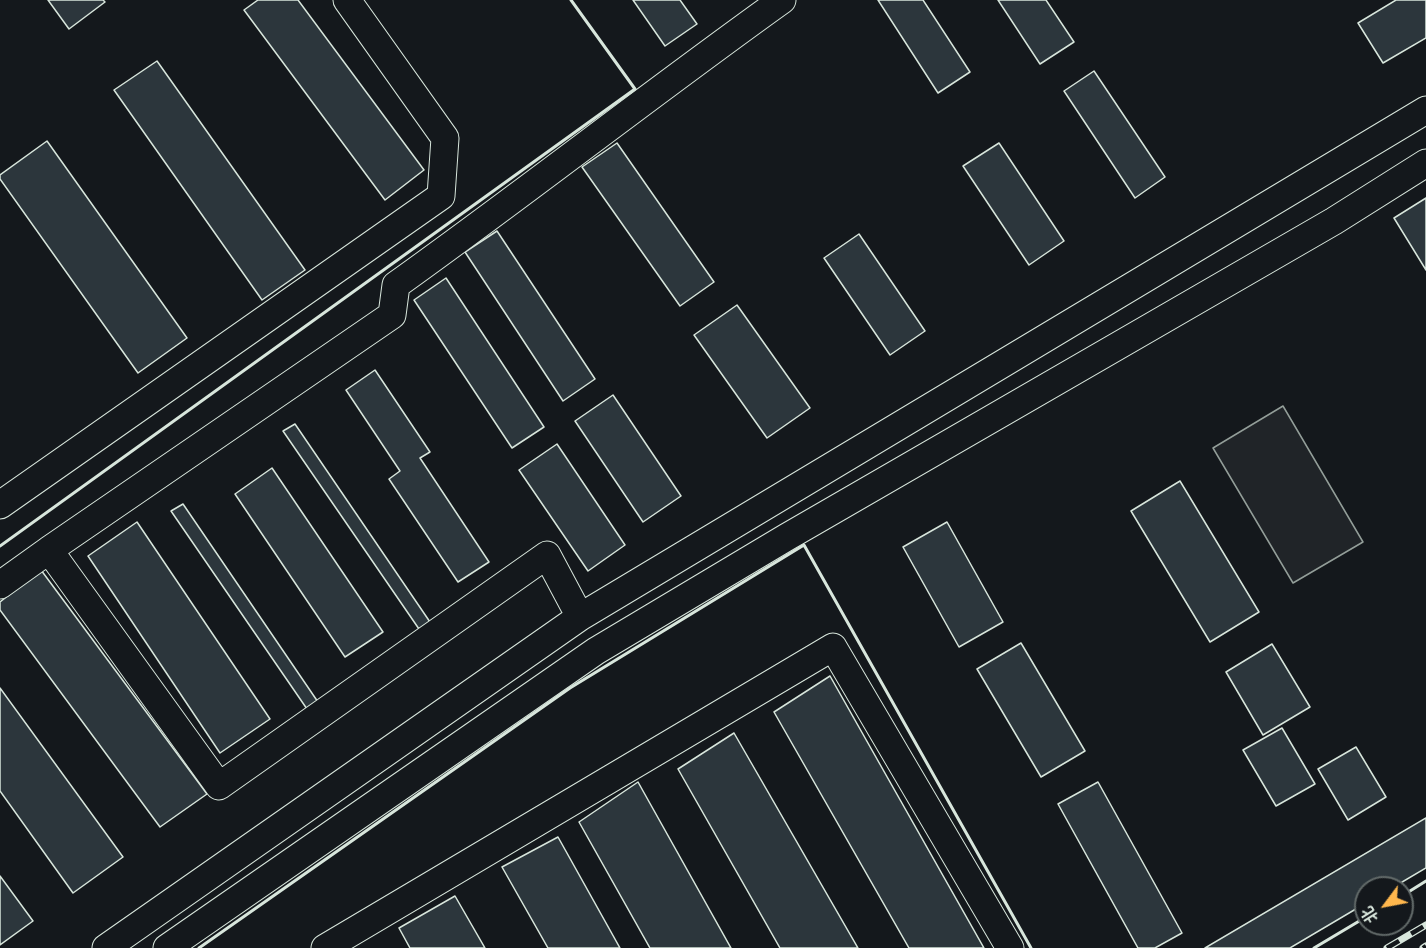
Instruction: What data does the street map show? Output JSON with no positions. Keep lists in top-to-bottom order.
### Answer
{
  "north": "bottom left"
}
